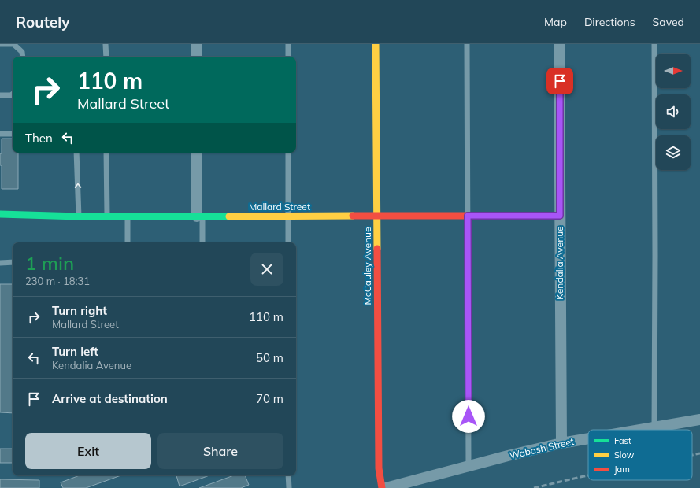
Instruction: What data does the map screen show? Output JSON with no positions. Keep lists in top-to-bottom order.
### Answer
{
  "streets": {
    "street": [
      "Mallard Street",
      "Kendalia Avenue",
      "McCauley Avenue",
      "Wabash Street"
    ]
  },
  "crossings": [
    ["Mallard Street", "Kendalia Avenue"],
    ["Mallard Street", "McCauley Avenue"],
    ["Kendalia Avenue", "Wabash Street"]
  ],
  "legend": ["Fast", "Slow", "Jam"],
  "north": "right",
  "page": {
    "header": "Routely",
    "nav": ["Map", "Directions", "Saved"],
    "turn": ["110 m", "Mallard Street"],
    "then": "Then",
    "heading": ["1 min", "230 m · 18:31"],
    "list": [
      {
        "name": "Turn right",
        "note": "Mallard Street",
        "value": "110 m"
      },
      {
        "name": "Turn left",
        "note": "Kendalia Avenue",
        "value": "50 m"
      },
      {
        "name": "Arrive at destination",
        "value": "70 m"
      }
    ],
    "buttons": ["Exit", "Share"]
  }
}
